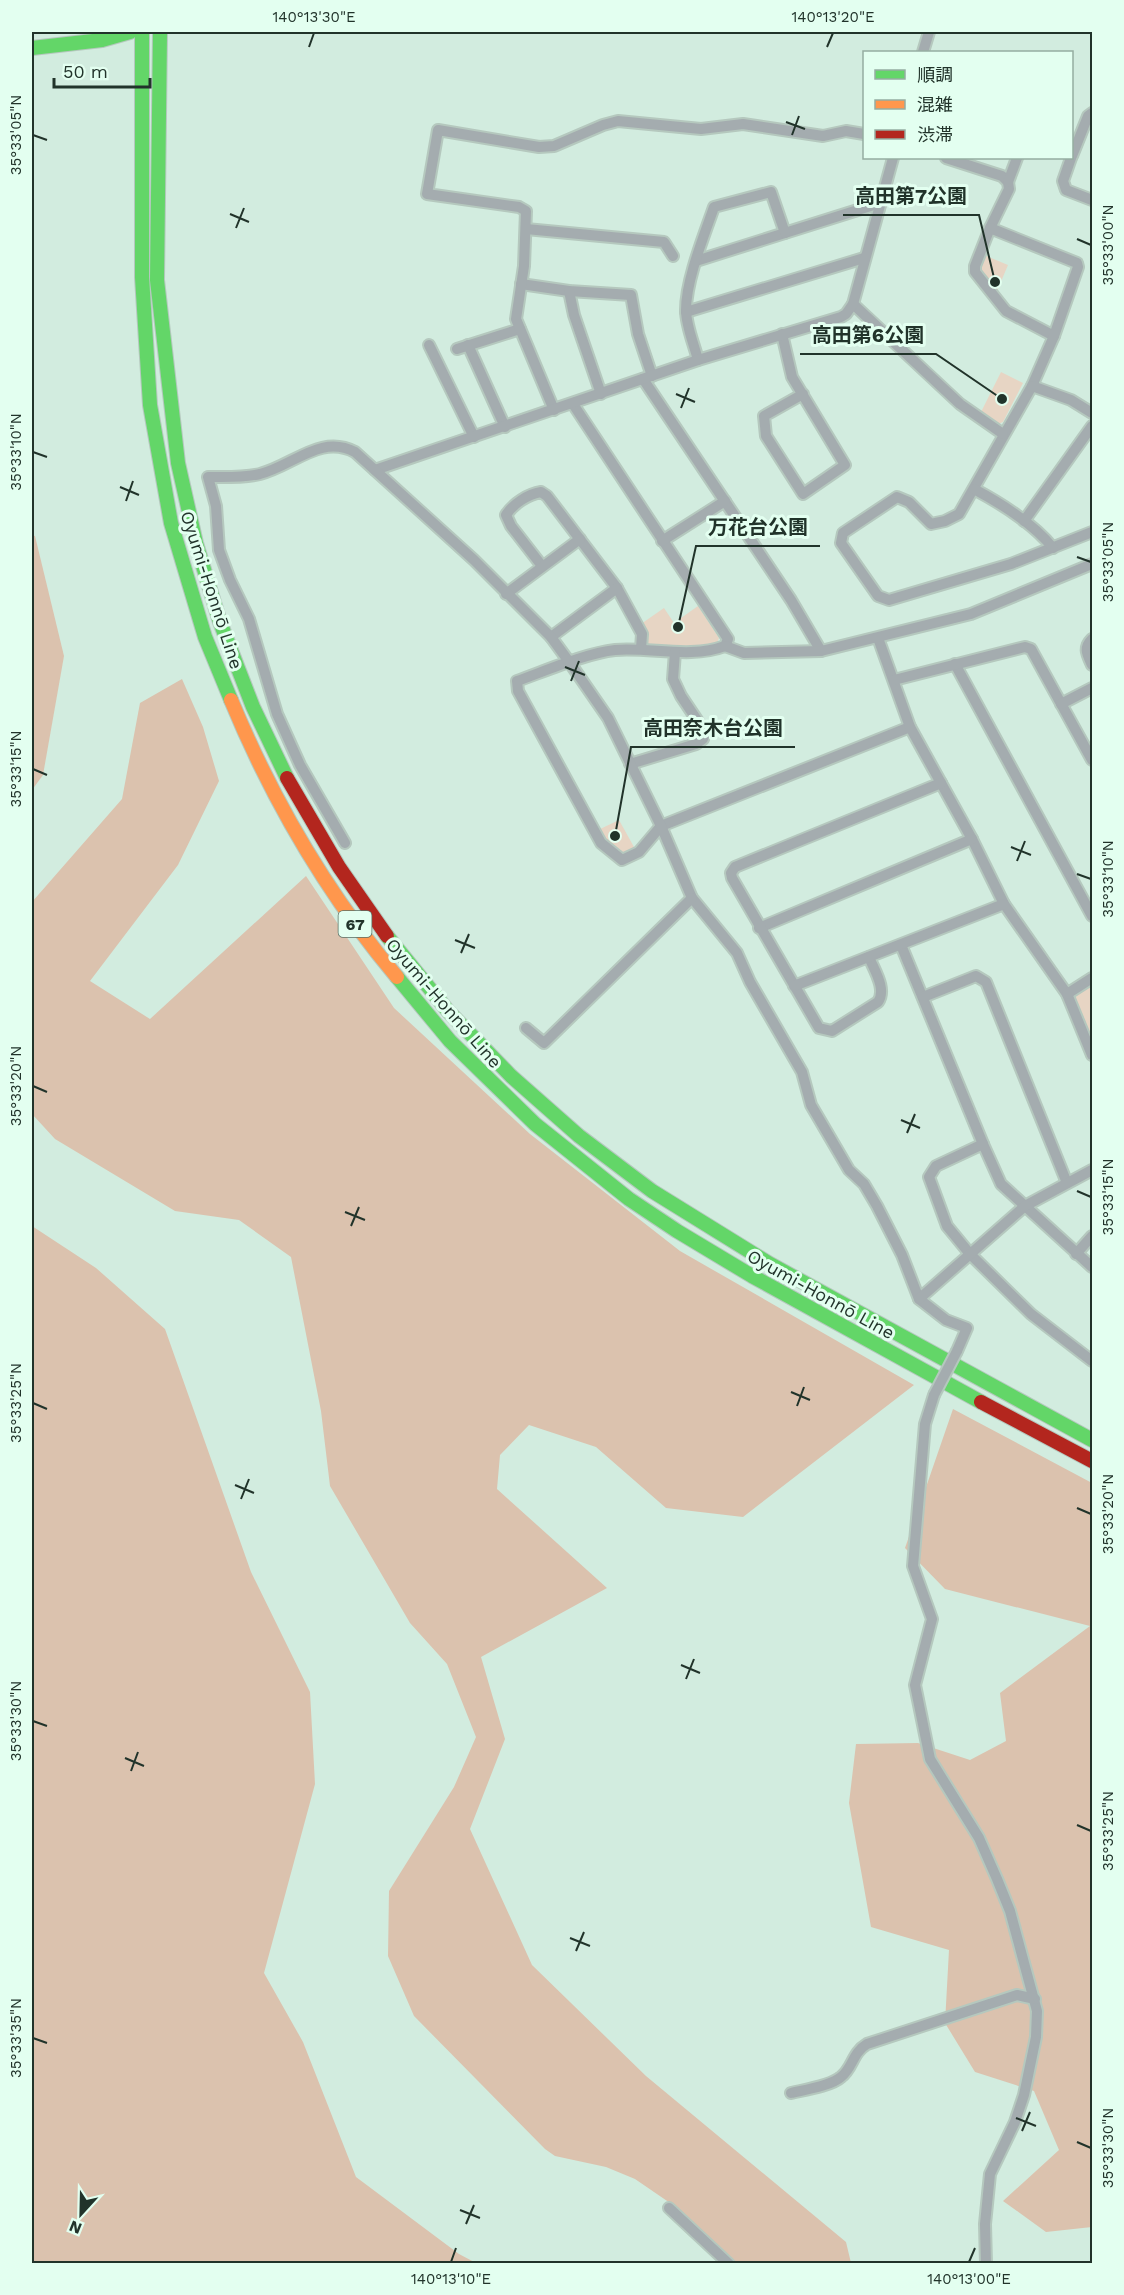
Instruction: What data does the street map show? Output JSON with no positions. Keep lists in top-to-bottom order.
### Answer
{
  "streets": {
    "main road": ["Oyumi-Honnō Line", "67"]
  },
  "places": [
    "高田第7公園",
    "高田第6公園",
    "万花台公園",
    "高田奈木台公園"
  ],
  "legend": ["順調", "混雑", "渋滞"],
  "scale_bar": "50 m",
  "north": "bottom",
  "coordinates": [
    "140°13'30\"E",
    "140°13'20\"E",
    "35°33'05\"N",
    "35°33'00\"N",
    "35°33'10\"N",
    "35°33'15\"N",
    "35°33'20\"N",
    "35°33'25\"N",
    "35°33'30\"N",
    "35°33'35\"N",
    "140°13'10\"E",
    "140°13'00\"E"
  ]
}
